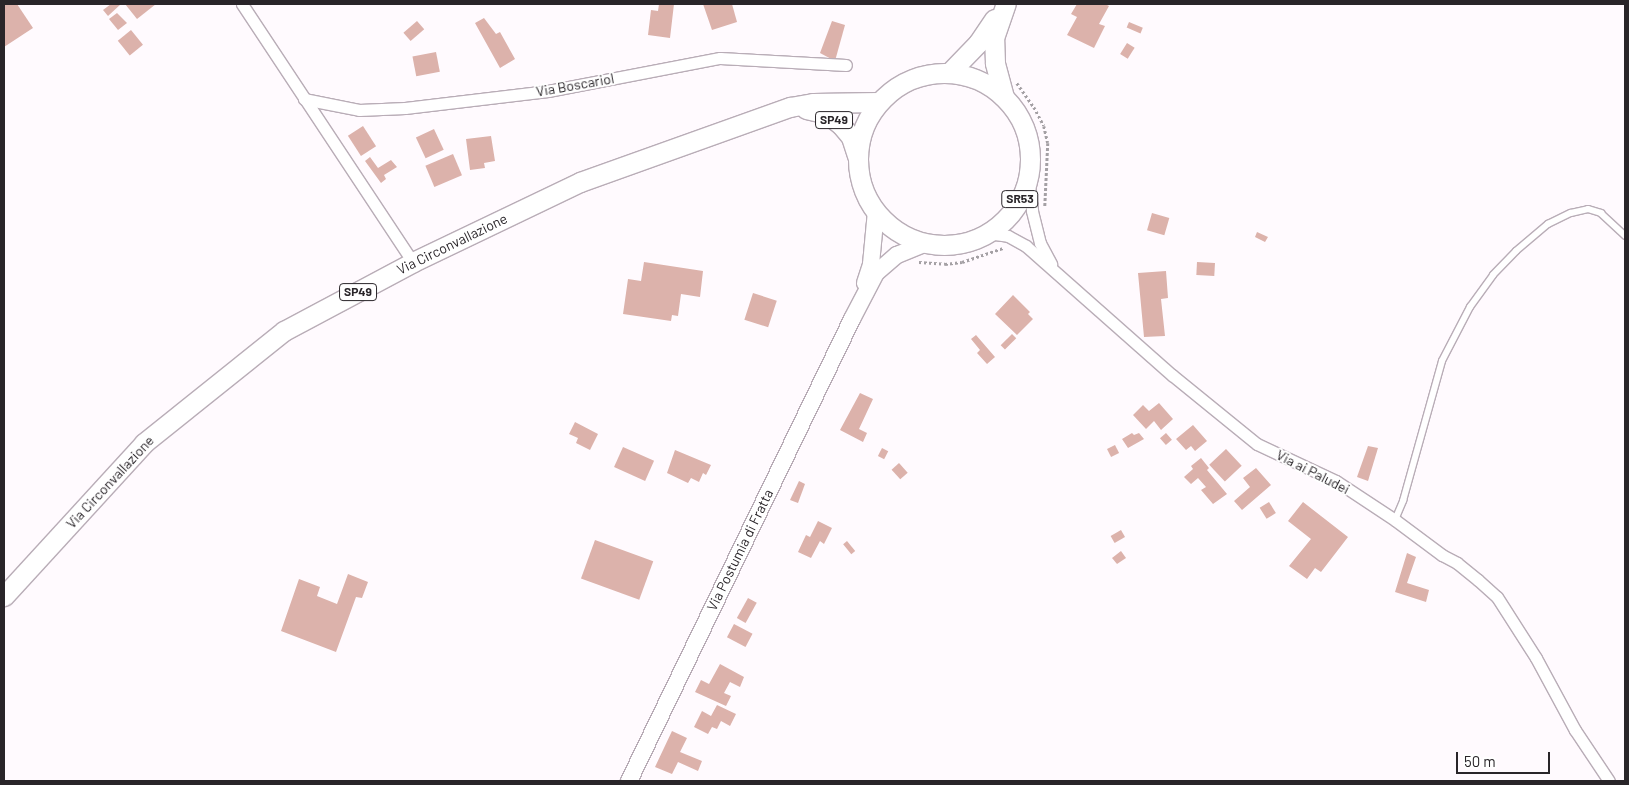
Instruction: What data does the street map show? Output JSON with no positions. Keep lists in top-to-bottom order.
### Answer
{
  "streets": {
    "main road": [
      "SP49",
      "SR53",
      "Via Circonvallazione",
      "Via Postumia di Fratta"
    ],
    "street": ["Via Boscariol", "Via ai Paludei"]
  },
  "crossings": [
    ["SP49", "SR53"],
    ["SP49", "Via Circonvallazione"],
    ["SP49", "Via ai Paludei"],
    ["SP49", "Via Postumia di Fratta"],
    ["SR53", "Via Circonvallazione"],
    ["SR53", "Via ai Paludei"],
    ["SR53", "Via Postumia di Fratta"],
    ["Via Circonvallazione", "Via ai Paludei"],
    ["Via Circonvallazione", "Via Postumia di Fratta"],
    ["Via ai Paludei", "Via Postumia di Fratta"]
  ],
  "scale_bar": "50 m"
}
